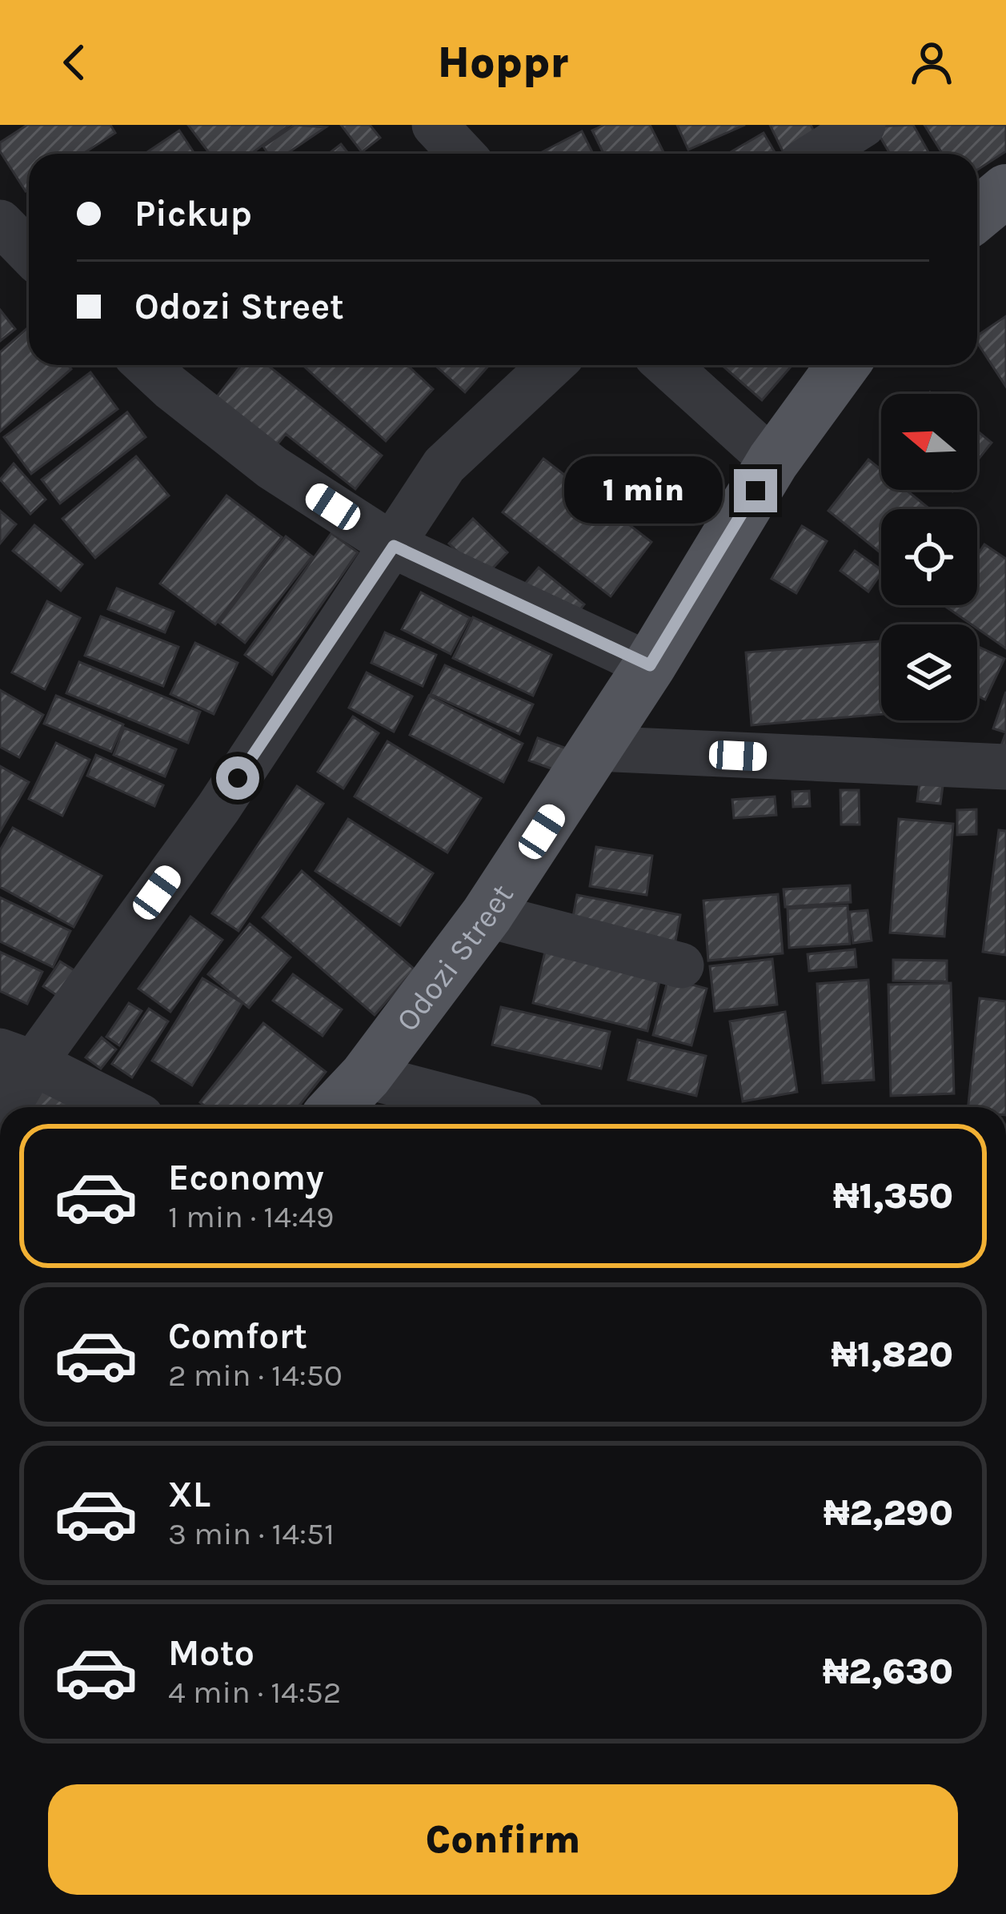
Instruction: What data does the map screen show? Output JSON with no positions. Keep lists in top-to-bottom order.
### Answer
{
  "streets": {
    "main road": ["Odozi Street"]
  },
  "north": "left",
  "page": {
    "header": "Hoppr",
    "banner": ["Pickup", "Odozi Street"],
    "bubble": "1 min",
    "list": [
      {
        "name": "Economy",
        "note": "1 min · 14:49",
        "value": "₦1,350"
      },
      {
        "name": "Comfort",
        "note": "2 min · 14:50",
        "value": "₦1,820"
      },
      {
        "name": "XL",
        "note": "3 min · 14:51",
        "value": "₦2,290"
      },
      {
        "name": "Moto",
        "note": "4 min · 14:52",
        "value": "₦2,630"
      }
    ],
    "buttons": "Confirm"
  }
}
